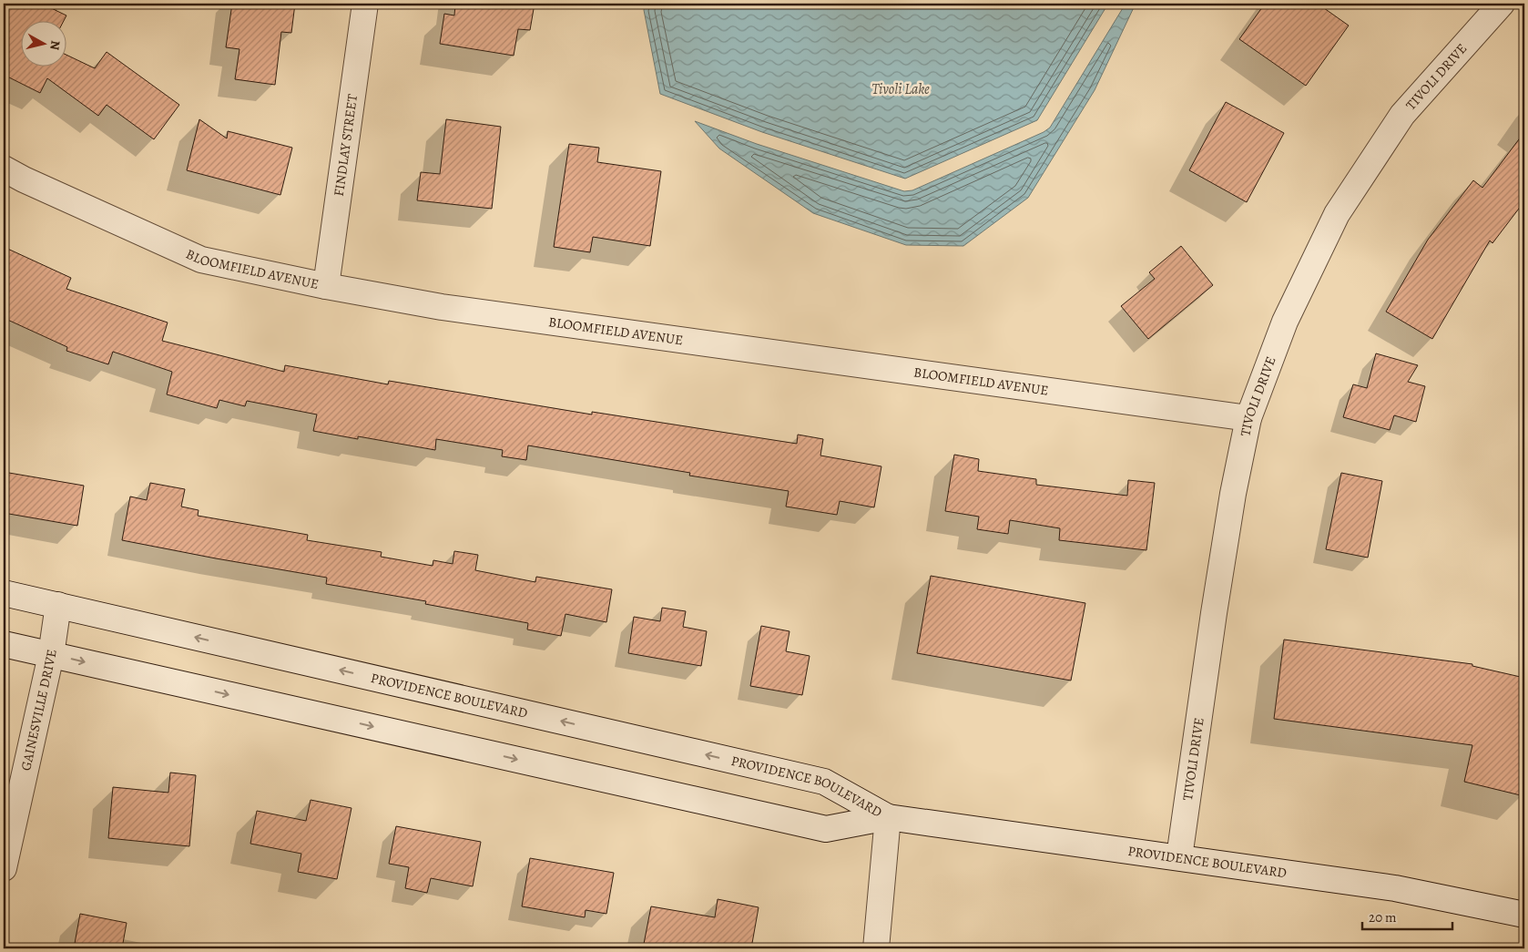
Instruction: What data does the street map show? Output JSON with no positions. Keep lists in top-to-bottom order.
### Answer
{
  "streets": {
    "street": [
      "TIVOLI DRIVE",
      "FINDLAY STREET",
      "BLOOMFIELD AVENUE",
      "PROVIDENCE BOULEVARD",
      "GAINESVILLE DRIVE"
    ]
  },
  "crossings": [
    ["TIVOLI DRIVE", "BLOOMFIELD AVENUE"],
    ["TIVOLI DRIVE", "PROVIDENCE BOULEVARD"],
    ["FINDLAY STREET", "BLOOMFIELD AVENUE"],
    ["PROVIDENCE BOULEVARD", "GAINESVILLE DRIVE"]
  ],
  "water": ["Tivoli Lake"],
  "scale_bar": "20 m",
  "north": "right"
}
